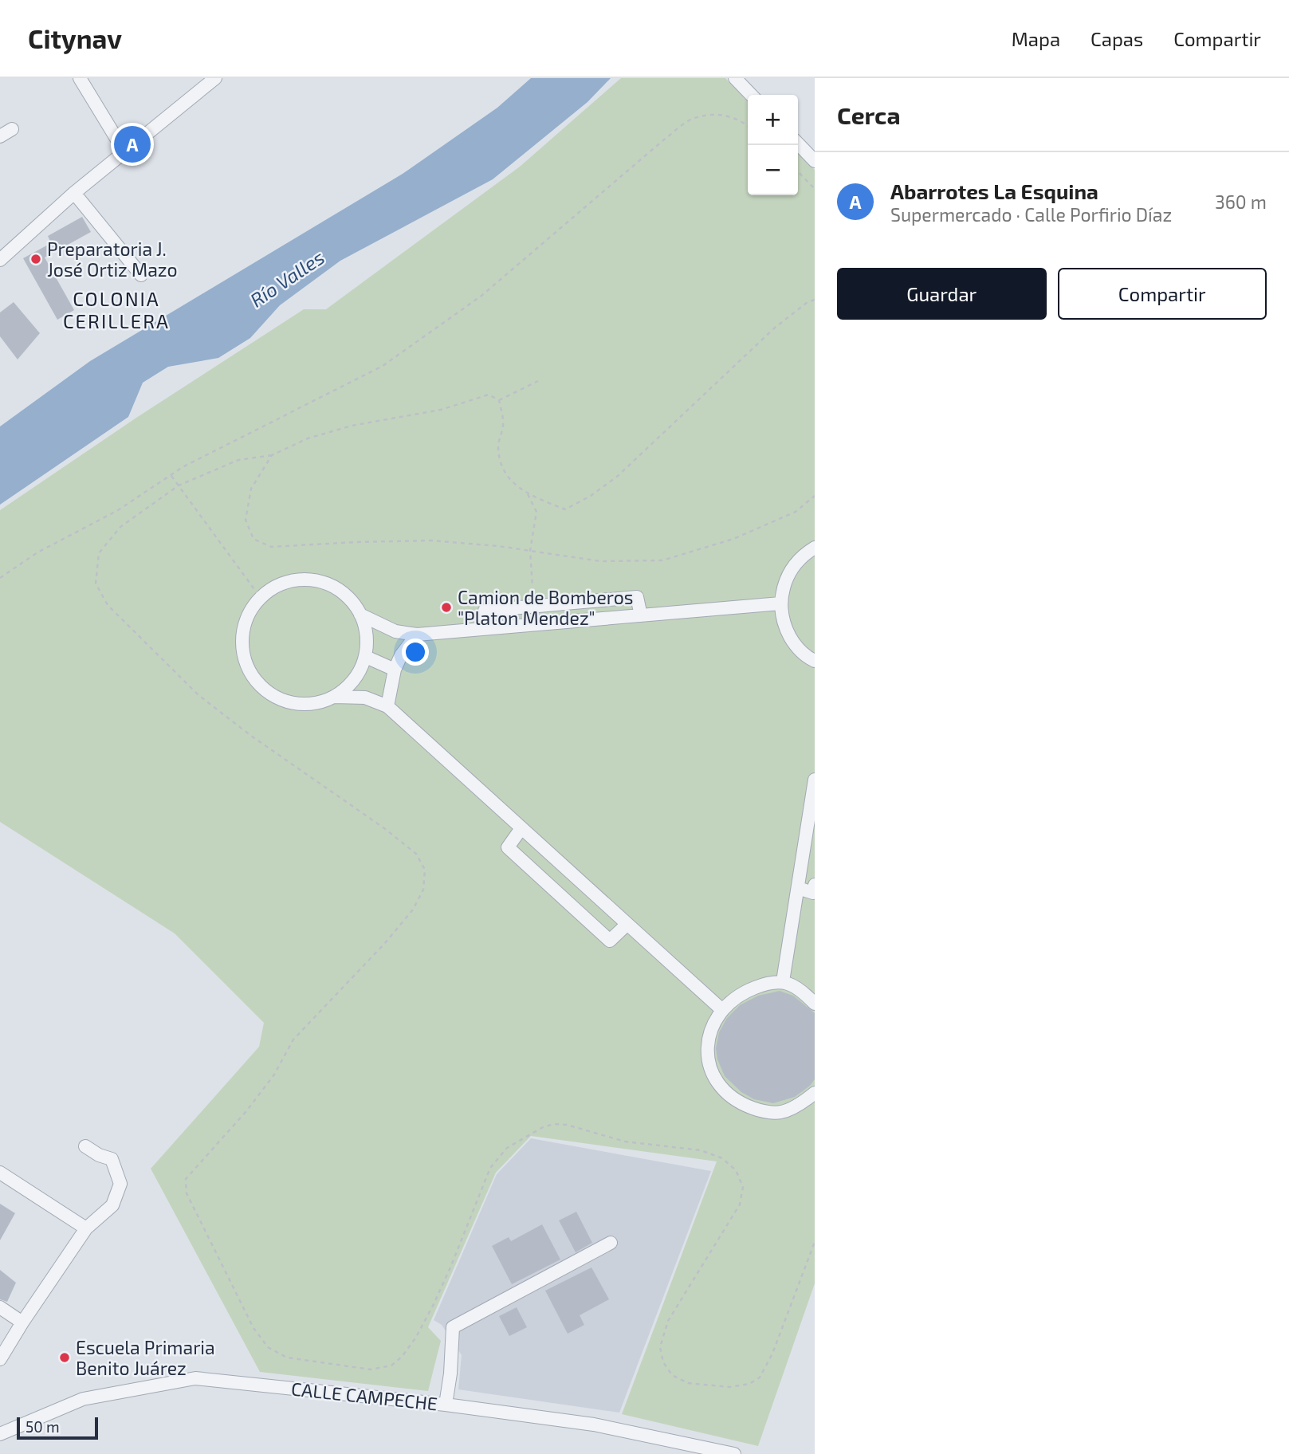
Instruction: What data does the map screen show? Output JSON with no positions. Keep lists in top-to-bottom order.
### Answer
{
  "streets": {
    "street": ["CALLE CAMPECHE"]
  },
  "districts": ["COLONIA CERILLERA"],
  "water": ["Río Valles"],
  "places": ["Preparatoria J. José Ortiz Mazo", "Camion de Bomberos \"Platon Mendez\"", "Escuela Primaria Benito Juárez"],
  "scale_bar": "50 m",
  "page": {
    "header": "Citynav",
    "nav": ["Mapa", "Capas", "Compartir"],
    "heading": "Cerca",
    "map_buttons": ["+", "−"],
    "pins": "A",
    "list": [
      {
        "mark": "A",
        "name": "Abarrotes La Esquina",
        "note": "Supermercado · Calle Porfirio Díaz",
        "value": "360 m"
      }
    ],
    "buttons": ["Guardar", "Compartir"],
    "scale": "50 m"
  }
}
